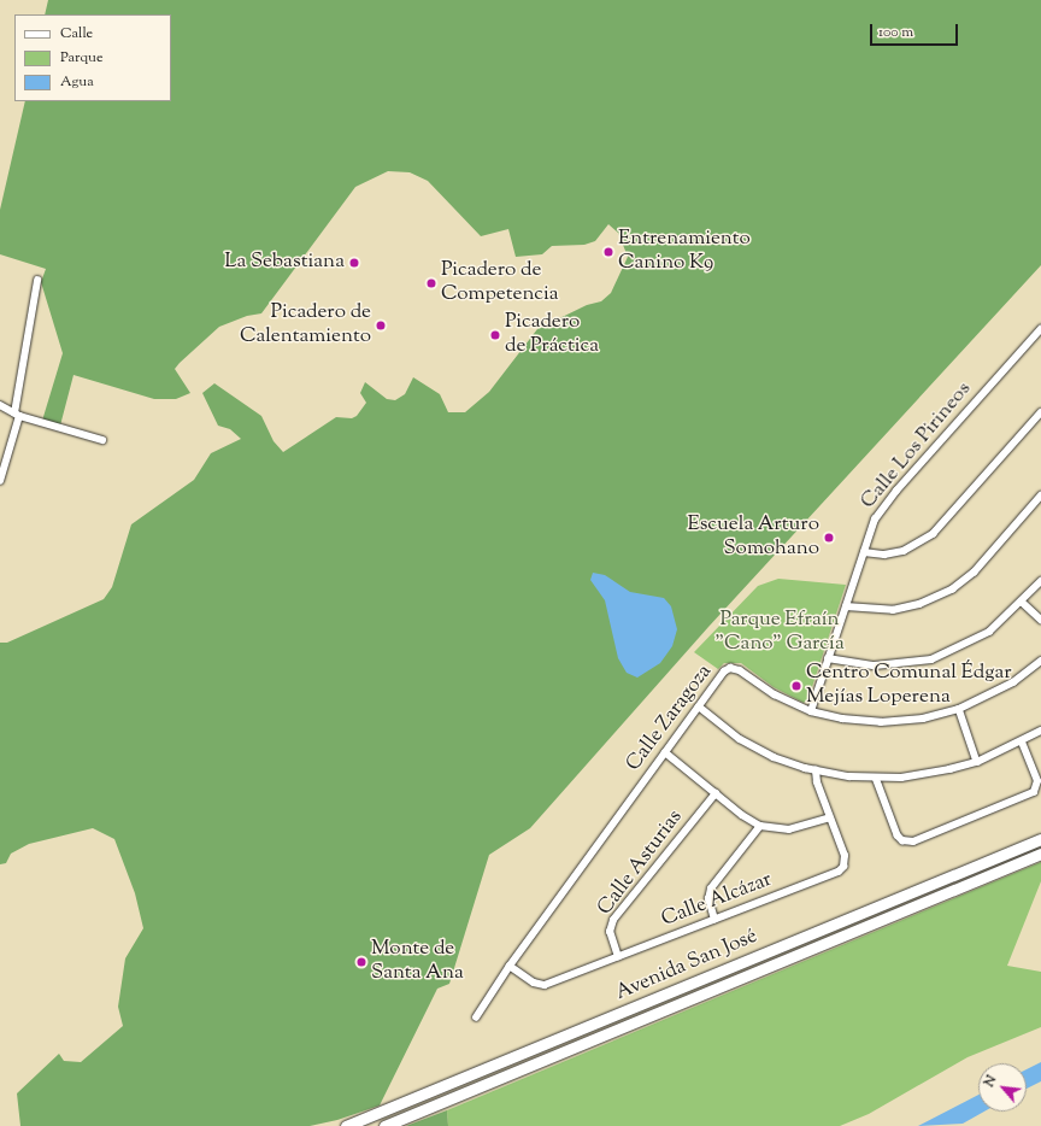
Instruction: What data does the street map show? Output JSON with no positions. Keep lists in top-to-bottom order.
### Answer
{
  "streets": {
    "main road": ["Avenida San José"],
    "street": [
      "Calle Los Pirineos",
      "Calle Zaragoza",
      "Calle Asturias",
      "Calle Alcázar"
    ]
  },
  "crossings": [
    ["Calle Los Pirineos", "Calle Zaragoza"],
    ["Calle Zaragoza", "Calle Alcázar"],
    ["Calle Asturias", "Calle Alcázar"]
  ],
  "parks": ["Parque Efraín \"Cano\" García"],
  "places": [
    "Entrenamiento Canino K9",
    "La Sebastiana",
    "Picadero de Competencia",
    "Picadero de Calentamiento",
    "Picadero de Práctica",
    "Escuela Arturo Somohano",
    "Centro Comunal Édgar Mejías Loperena",
    "Monte de Santa Ana"
  ],
  "legend": ["Calle", "Parque", "Agua"],
  "scale_bar": "100 m",
  "north": "top left"
}
